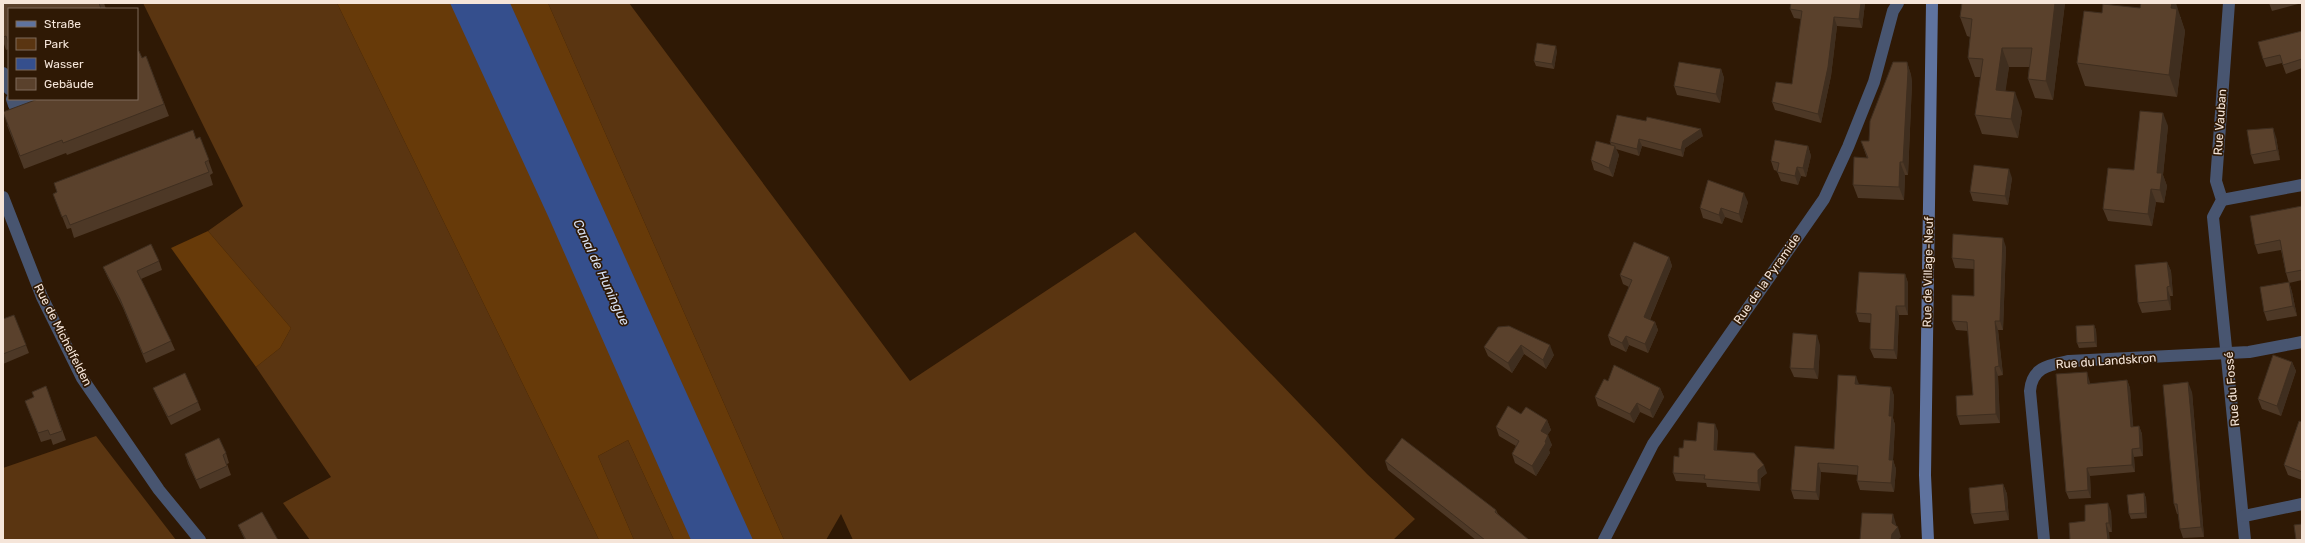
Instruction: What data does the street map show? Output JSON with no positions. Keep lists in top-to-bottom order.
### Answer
{
  "streets": {
    "street": [
      "Rue Vauban",
      "Rue de Village-Neuf",
      "Rue de la Pyramide",
      "Rue de Michelfelden",
      "Rue du Landskron",
      "Rue du Fossé"
    ]
  },
  "crossings": [
    ["Rue Vauban", "Rue du Fossé"],
    ["Rue du Landskron", "Rue du Fossé"]
  ],
  "water": ["Canal de Huningue"],
  "legend": [
    "Straße",
    "Park",
    "Wasser",
    "Gebäude"
  ]
}
